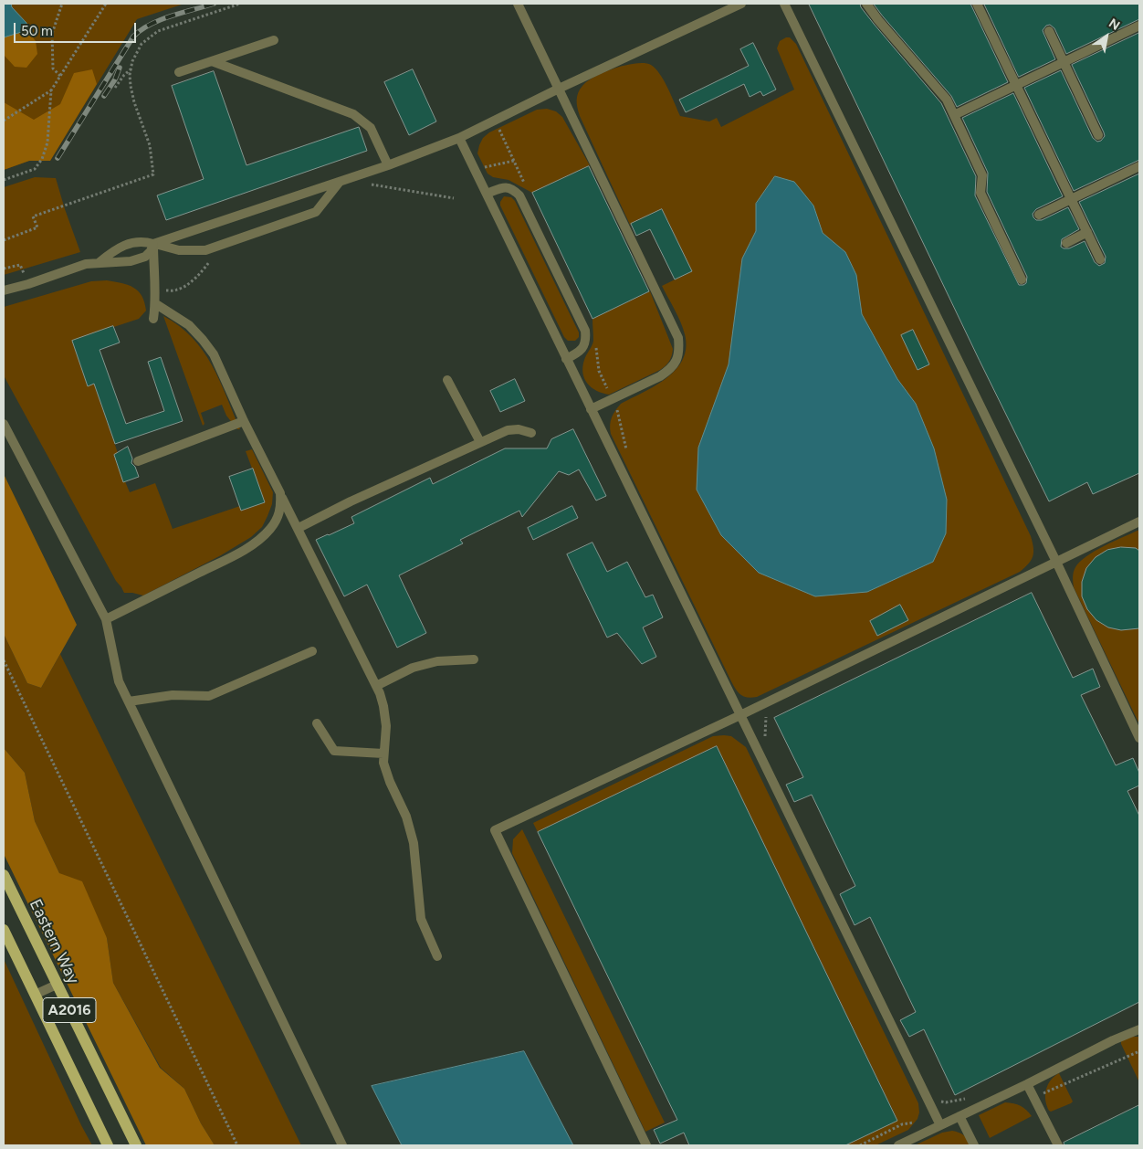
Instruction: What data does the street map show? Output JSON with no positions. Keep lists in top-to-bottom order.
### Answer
{
  "streets": {
    "main road": ["Eastern Way", "A2016"]
  },
  "scale_bar": "50 m",
  "north": "top right"
}
